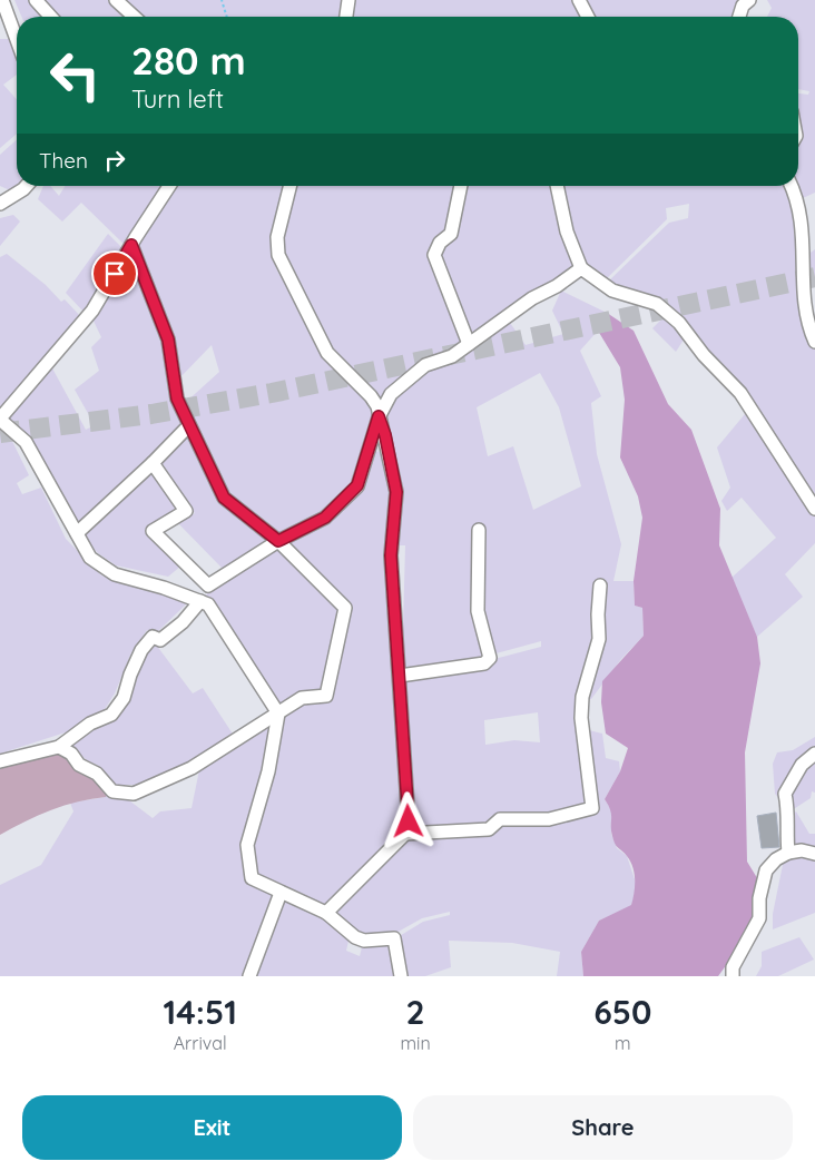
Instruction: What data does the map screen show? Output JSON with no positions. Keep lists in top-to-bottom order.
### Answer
{
  "page": {
    "turn": ["280 m", "Turn left"],
    "then": "Then",
    "eta": [
      "14:51",
      "Arrival",
      "2",
      "min",
      "650",
      "m"
    ],
    "buttons": ["Exit", "Share"]
  }
}
